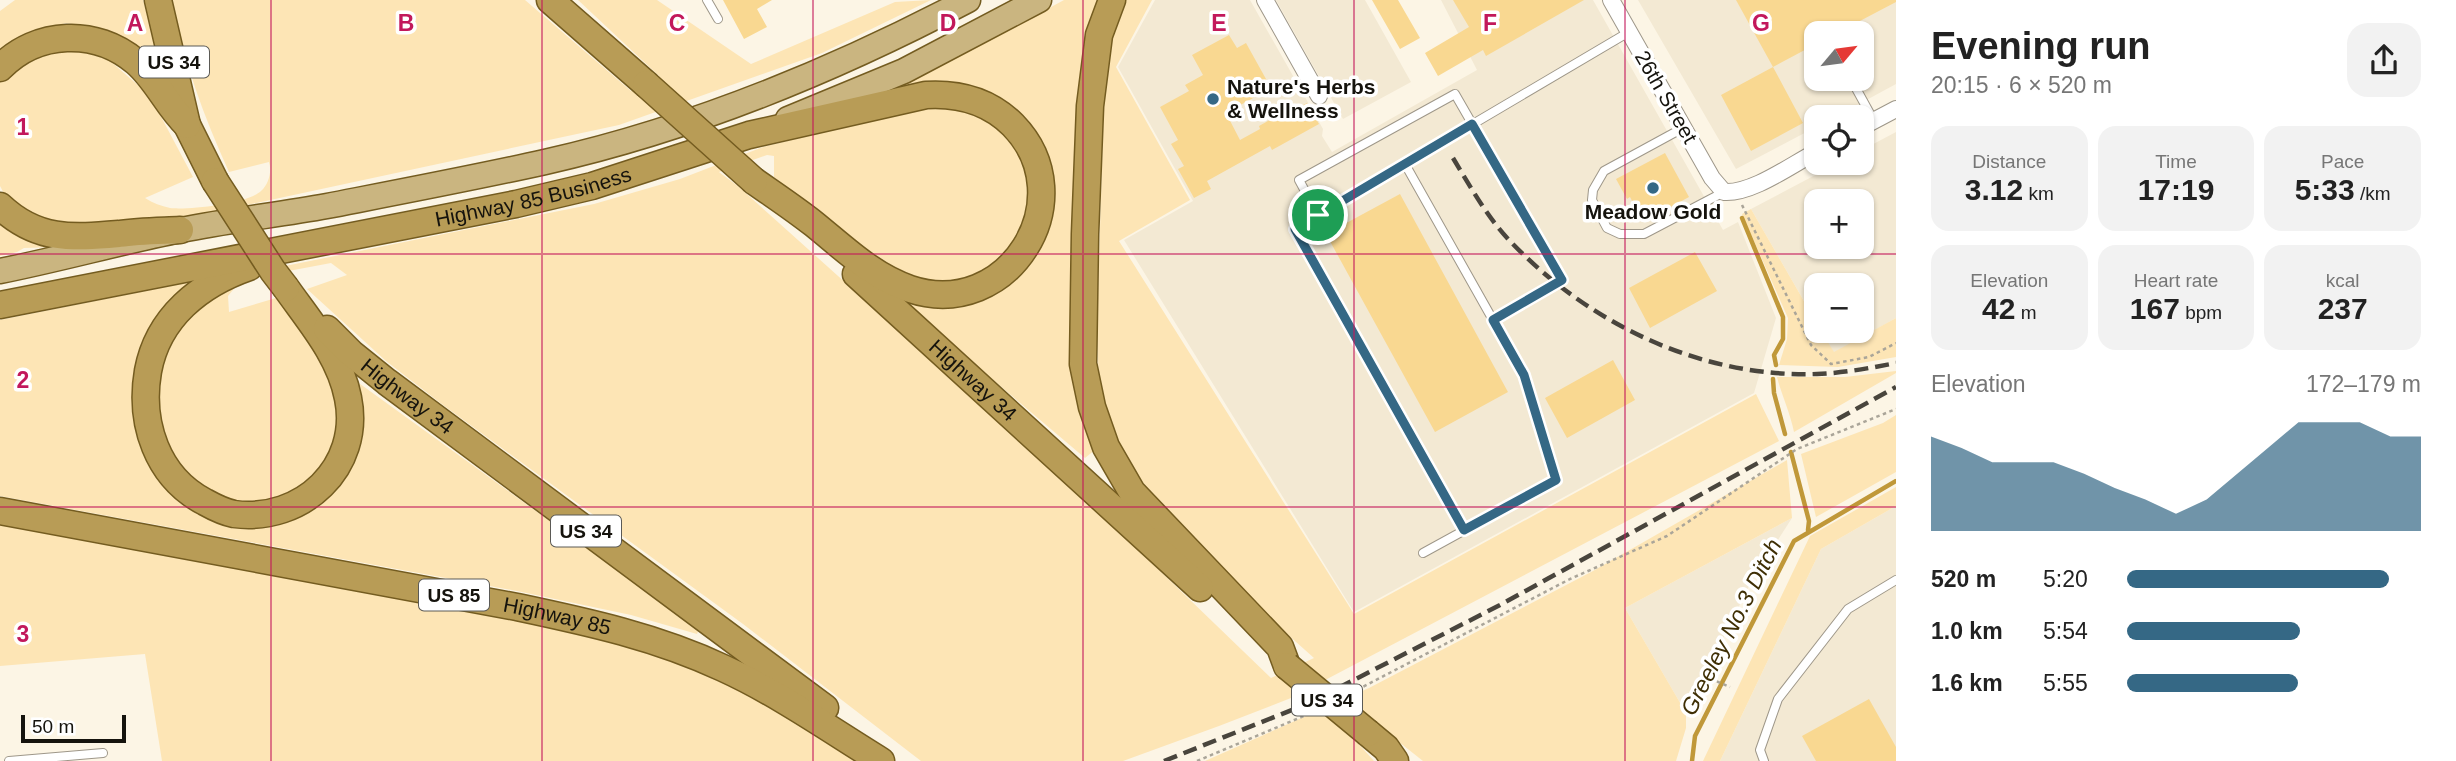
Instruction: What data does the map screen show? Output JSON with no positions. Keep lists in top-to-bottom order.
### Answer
{
  "streets": {
    "highway": [
      "US 34",
      "Highway 85 Business",
      "Highway 34",
      "US 85",
      "Highway 85"
    ],
    "street": ["26th Street"]
  },
  "water": ["Greeley No.3 Ditch"],
  "places": ["Nature's Herbs & Wellness", "Meadow Gold"],
  "scale_bar": "50 m",
  "north": "top right",
  "page": {
    "heading": ["Evening run", "20:15 · 6 × 520 m"],
    "map_buttons": ["+", "−"],
    "stats": [
      ["Distance", "3.12 km"],
      ["Time", "17:19"],
      ["Pace", "5:33 /km"],
      ["Elevation", "42 m"],
      ["Heart rate", "167 bpm"],
      ["kcal", "237"]
    ],
    "chart": ["Elevation", "172–179 m"],
    "list": [
      {
        "name": "520 m",
        "note": "5:20"
      },
      {
        "name": "1.0 km",
        "note": "5:54"
      },
      {
        "name": "1.6 km",
        "note": "5:55"
      }
    ],
    "scale": "50 m"
  },
  "grid": {
    "columns": [
      "A",
      "B",
      "C",
      "D",
      "E",
      "F",
      "G"
    ],
    "rows": ["1", "2", "3"]
  }
}
